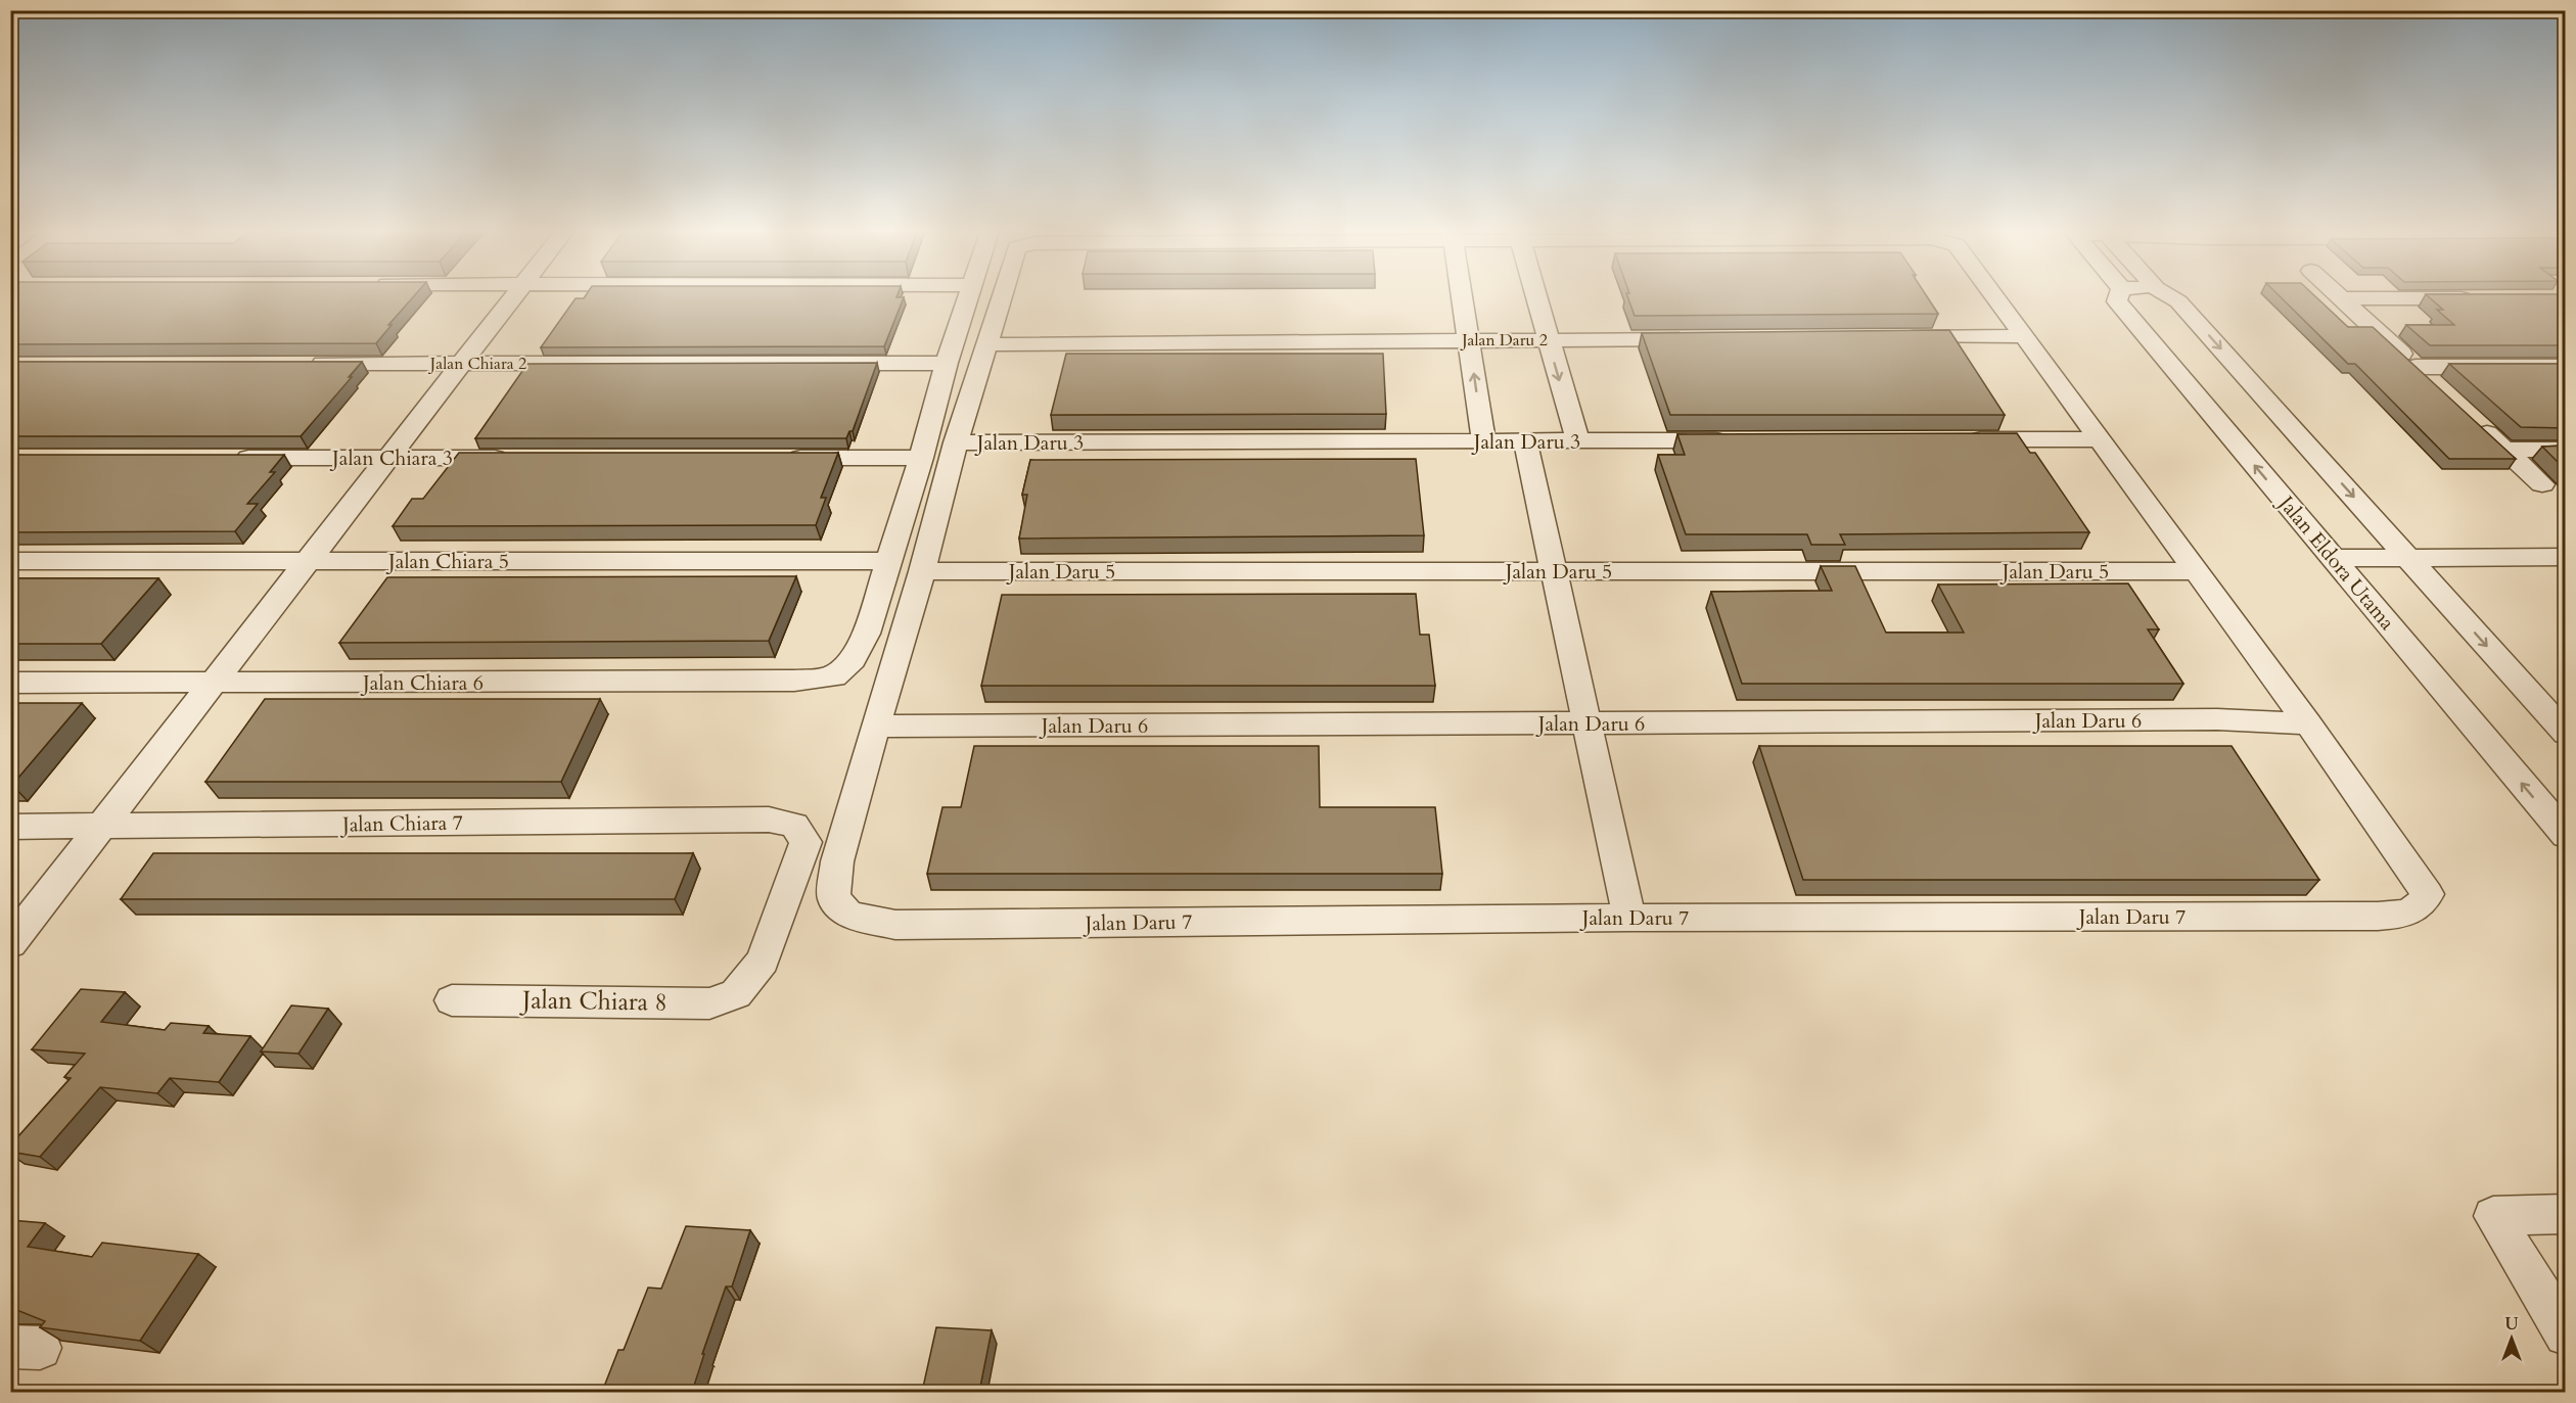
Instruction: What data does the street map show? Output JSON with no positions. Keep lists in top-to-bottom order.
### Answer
{
  "streets": {
    "street": [
      "Jalan Daru 2",
      "Jalan Chiara 2",
      "Jalan Daru 3",
      "Jalan Chiara 3",
      "Jalan Chiara 5",
      "Jalan Eldora Utama",
      "Jalan Daru 5",
      "Jalan Chiara 6",
      "Jalan Daru 6",
      "Jalan Chiara 7",
      "Jalan Daru 7",
      "Jalan Chiara 8"
    ]
  },
  "crossings": [
    ["Jalan Chiara 5", "Jalan Chiara 6"],
    ["Jalan Daru 6", "Jalan Daru 7"],
    ["Jalan Chiara 7", "Jalan Chiara 8"]
  ],
  "north": "top"
}
